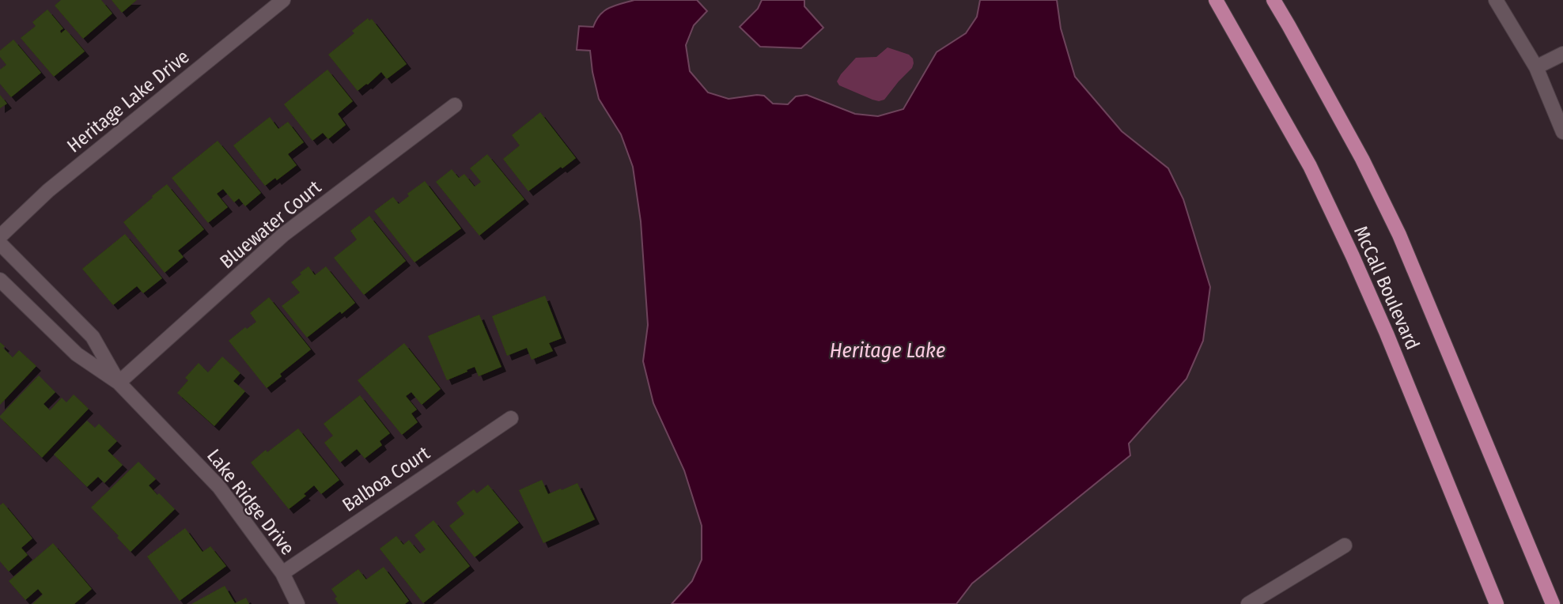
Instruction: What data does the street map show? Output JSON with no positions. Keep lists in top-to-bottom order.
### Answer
{
  "streets": {
    "main road": ["McCall Boulevard"],
    "street": [
      "Heritage Lake Drive",
      "Bluewater Court",
      "Balboa Court",
      "Lake Ridge Drive"
    ]
  },
  "crossings": [
    ["Bluewater Court", "Lake Ridge Drive"],
    ["Balboa Court", "Lake Ridge Drive"]
  ],
  "water": ["Heritage Lake"]
}
